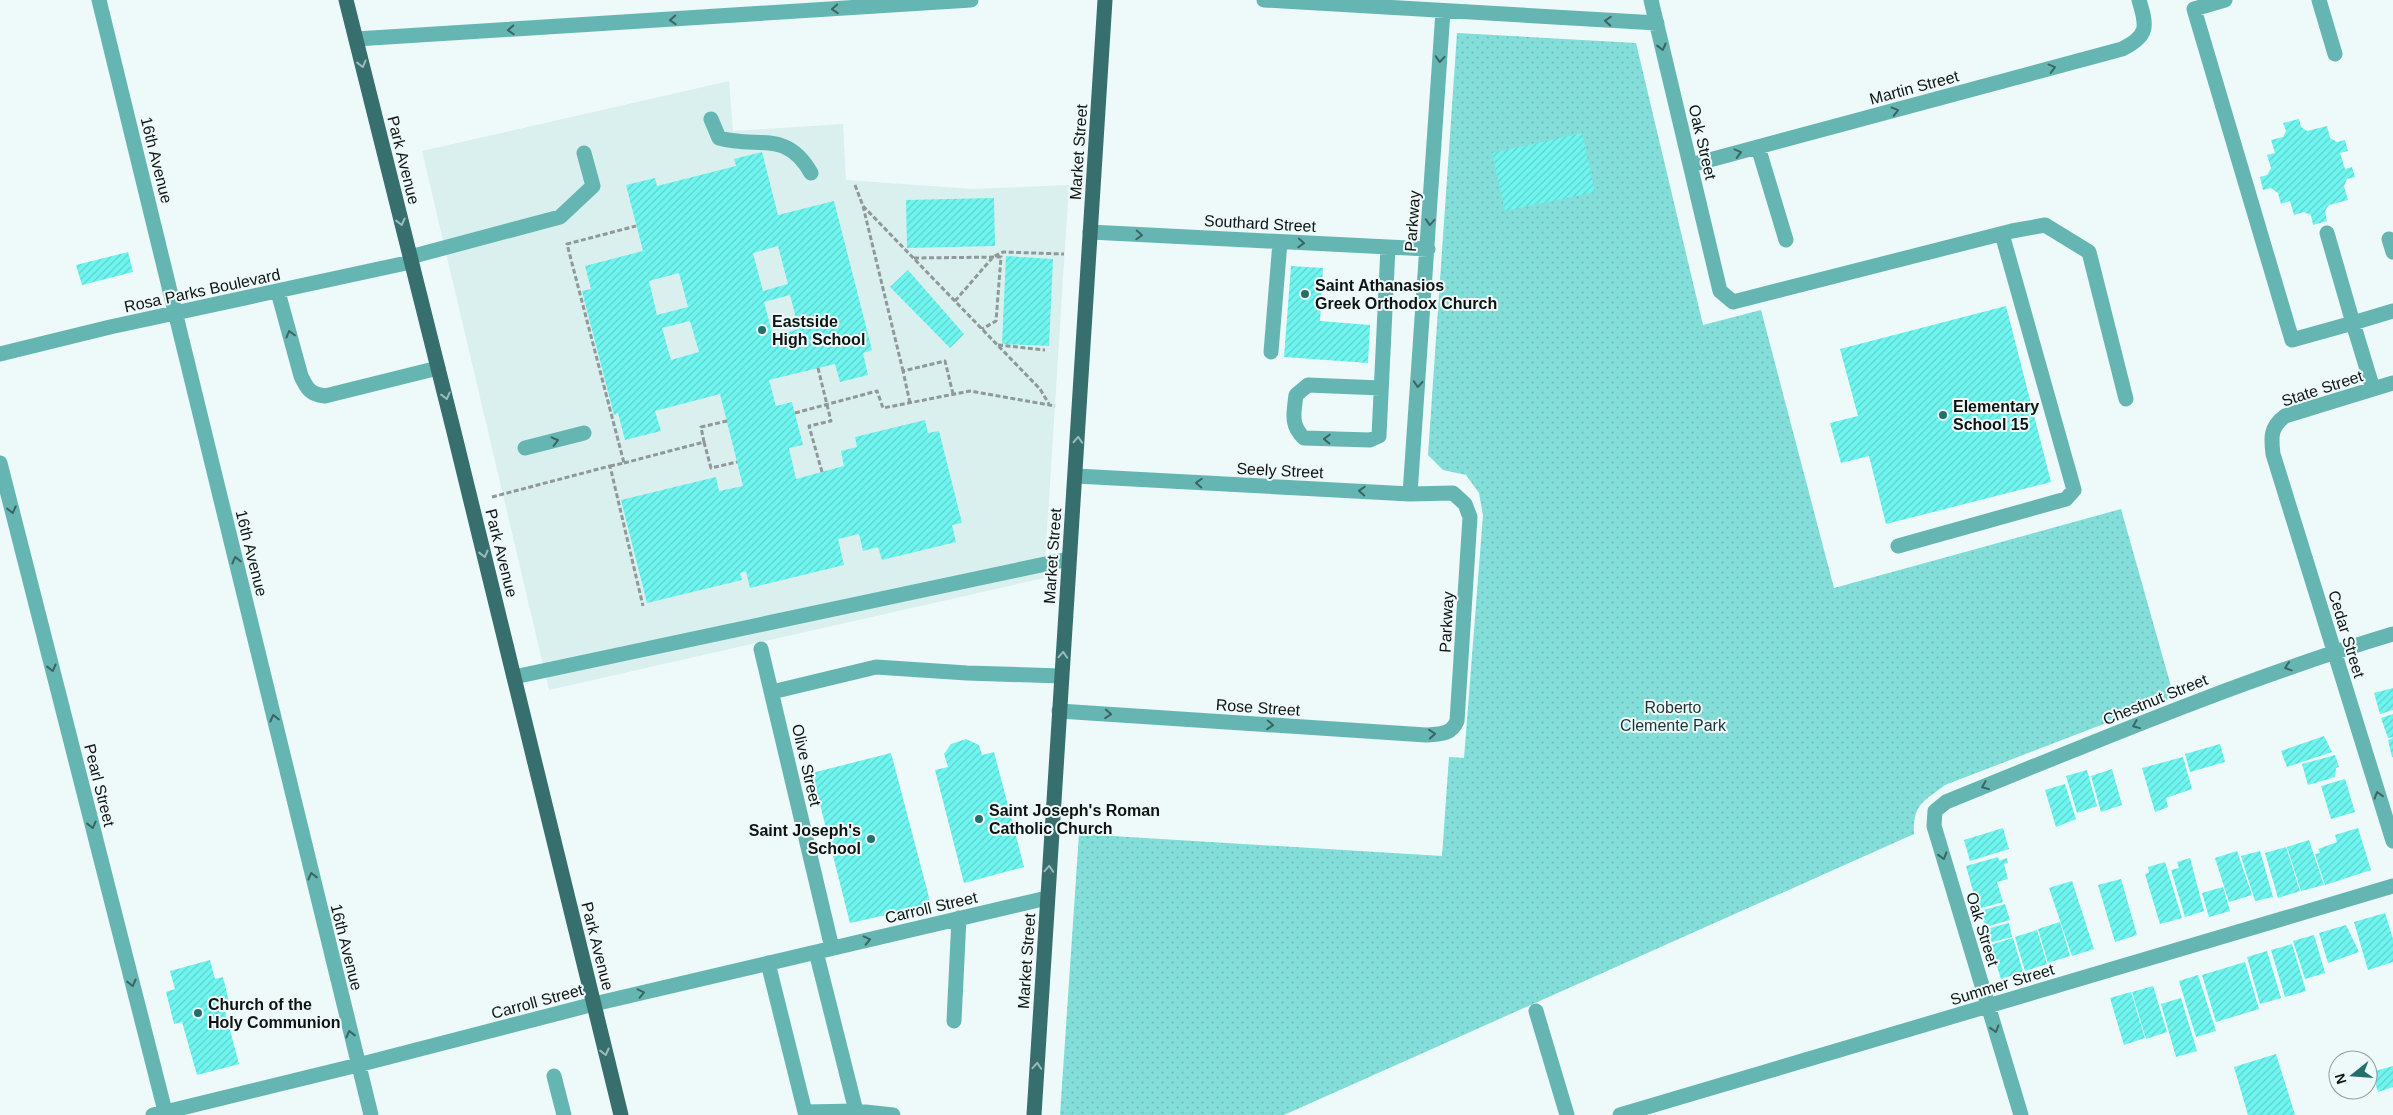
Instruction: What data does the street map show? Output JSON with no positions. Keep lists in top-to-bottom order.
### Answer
{
  "streets": {
    "main road": ["Market Street", "Park Avenue"],
    "street": [
      "Martin Street",
      "Oak Street",
      "16th Avenue",
      "Parkway",
      "Southard Street",
      "Rosa Parks Boulevard",
      "State Street",
      "Seely Street",
      "Cedar Street",
      "Chestnut Street",
      "Rose Street",
      "Olive Street",
      "Pearl Street",
      "Carroll Street",
      "Summer Street"
    ]
  },
  "crossings": [
    ["Martin Street", "Oak Street"],
    ["Oak Street", "Chestnut Street"],
    ["Oak Street", "Summer Street"],
    ["Market Street", "Southard Street"],
    ["Market Street", "Seely Street"],
    ["Market Street", "Rose Street"],
    ["Market Street", "Carroll Street"],
    ["16th Avenue", "Rosa Parks Boulevard"],
    ["16th Avenue", "Carroll Street"],
    ["Park Avenue", "Rosa Parks Boulevard"],
    ["Park Avenue", "Carroll Street"],
    ["Parkway", "Southard Street"],
    ["Parkway", "Seely Street"],
    ["Parkway", "Rose Street"],
    ["State Street", "Cedar Street"],
    ["Cedar Street", "Chestnut Street"],
    ["Olive Street", "Carroll Street"],
    ["Pearl Street", "Carroll Street"]
  ],
  "one_way": [
    "Martin Street",
    "Oak Street",
    "Market Street",
    "16th Avenue",
    "Park Avenue",
    "Parkway",
    "Southard Street",
    "Seely Street",
    "Cedar Street",
    "Chestnut Street",
    "Rose Street",
    "Pearl Street"
  ],
  "parks": ["Roberto Clemente Park"],
  "places": [
    "Saint Athanasios Greek Orthodox Church",
    "Eastside High School",
    "Elementary School 15",
    "Saint Joseph's Roman Catholic Church",
    "Saint Joseph's School",
    "Church of the Holy Communion"
  ],
  "north": "left"
}
